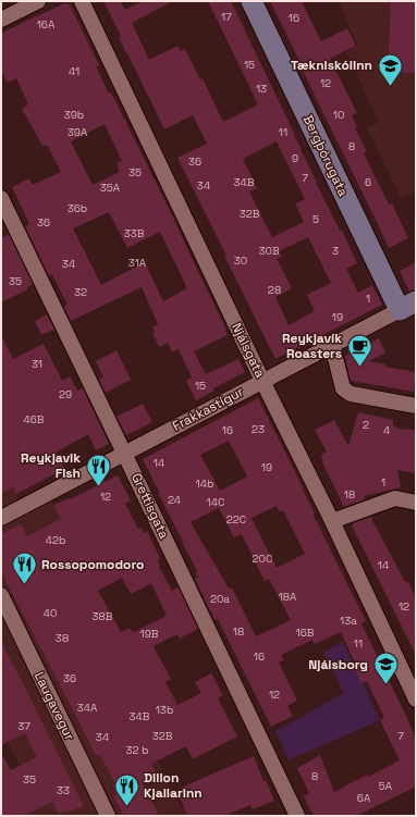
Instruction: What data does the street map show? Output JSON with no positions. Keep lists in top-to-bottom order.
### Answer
{
  "streets": {
    "street": [
      "Bergþórugata",
      "Njálsgata",
      "Frakkastígur",
      "Grettisgata",
      "Laugavegur"
    ]
  },
  "crossings": [
    ["Bergþórugata", "Frakkastígur"],
    ["Njálsgata", "Frakkastígur"],
    ["Frakkastígur", "Grettisgata"]
  ],
  "places": {
    "school or university": ["Tækniskólinn", "Njálsborg"],
    "cafe": ["Reykjavík Roasters"],
    "restaurant": ["Reykjavik Fish", "Rossopomodoro", "Dillon Kjallarinn"]
  },
  "house_numbers": [
    "17",
    "16",
    "16A",
    "15",
    "41",
    "12",
    "13",
    "39b",
    "10",
    "39A",
    "11",
    "8",
    "9",
    "36",
    "35",
    "7",
    "34B",
    "6",
    "34",
    "35A",
    "36b",
    "32B",
    "5",
    "36",
    "33B",
    "30B",
    "3",
    "30",
    "31A",
    "34",
    "35",
    "28",
    "32",
    "1",
    "19",
    "31",
    "15",
    "29",
    "46B",
    "2",
    "23",
    "16",
    "4",
    "14",
    "19",
    "1",
    "14b",
    "18",
    "12",
    "24",
    "14C",
    "22C",
    "42b",
    "20C",
    "14",
    "18A",
    "20a",
    "12",
    "40",
    "38B",
    "13a",
    "18",
    "16B",
    "19B",
    "38",
    "11",
    "16",
    "36",
    "12",
    "34A",
    "13b",
    "34B",
    "37",
    "32B",
    "7",
    "34",
    "32 b",
    "8",
    "35",
    "5A",
    "33",
    "6A"
  ]
}
